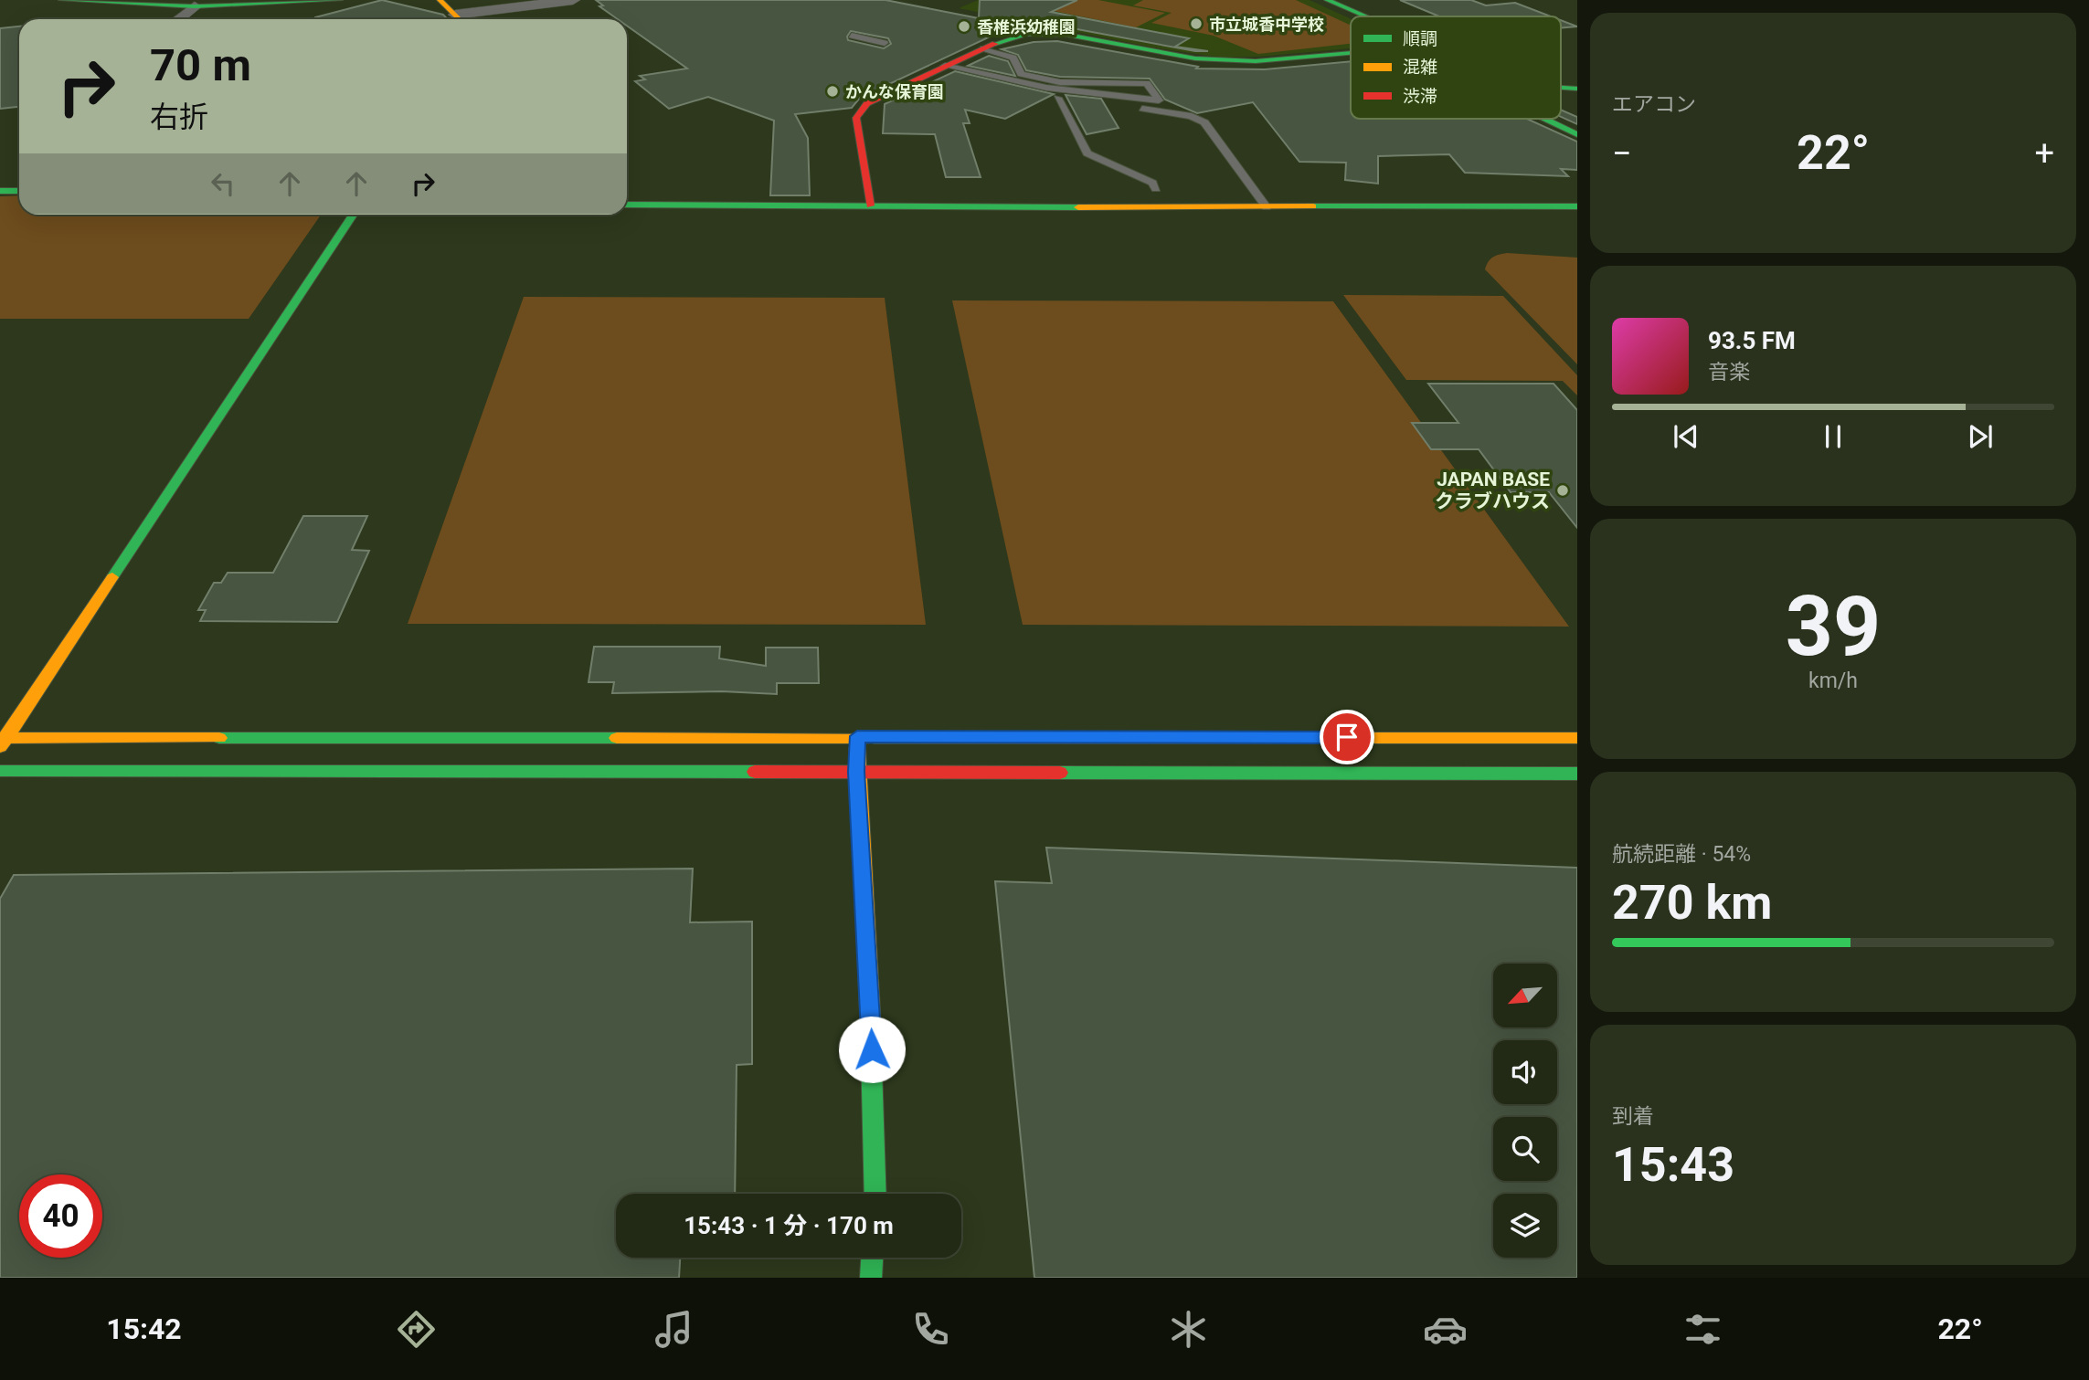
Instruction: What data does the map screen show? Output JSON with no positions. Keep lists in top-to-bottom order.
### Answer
{
  "places": [
    "市立城香中学校",
    "香椎浜幼稚園",
    "かんな保育園",
    "JAPAN BASE クラブハウス"
  ],
  "legend": ["順調", "混雑", "渋滞"],
  "north": "bottom left",
  "page": {
    "tile": [
      "エアコン",
      ["39", "km/h"],
      ["航続距離 · 54%", "270 km"],
      ["到着", "15:43"]
    ],
    "turn": ["70 m", "右折"],
    "heat": ["−", "22°", "+"],
    "song": ["93.5 FM", "音楽"],
    "limit": "40",
    "trip": "15:43 · 1 分 · 170 m",
    "tabs": ["15:42", "22°"]
  }
}
